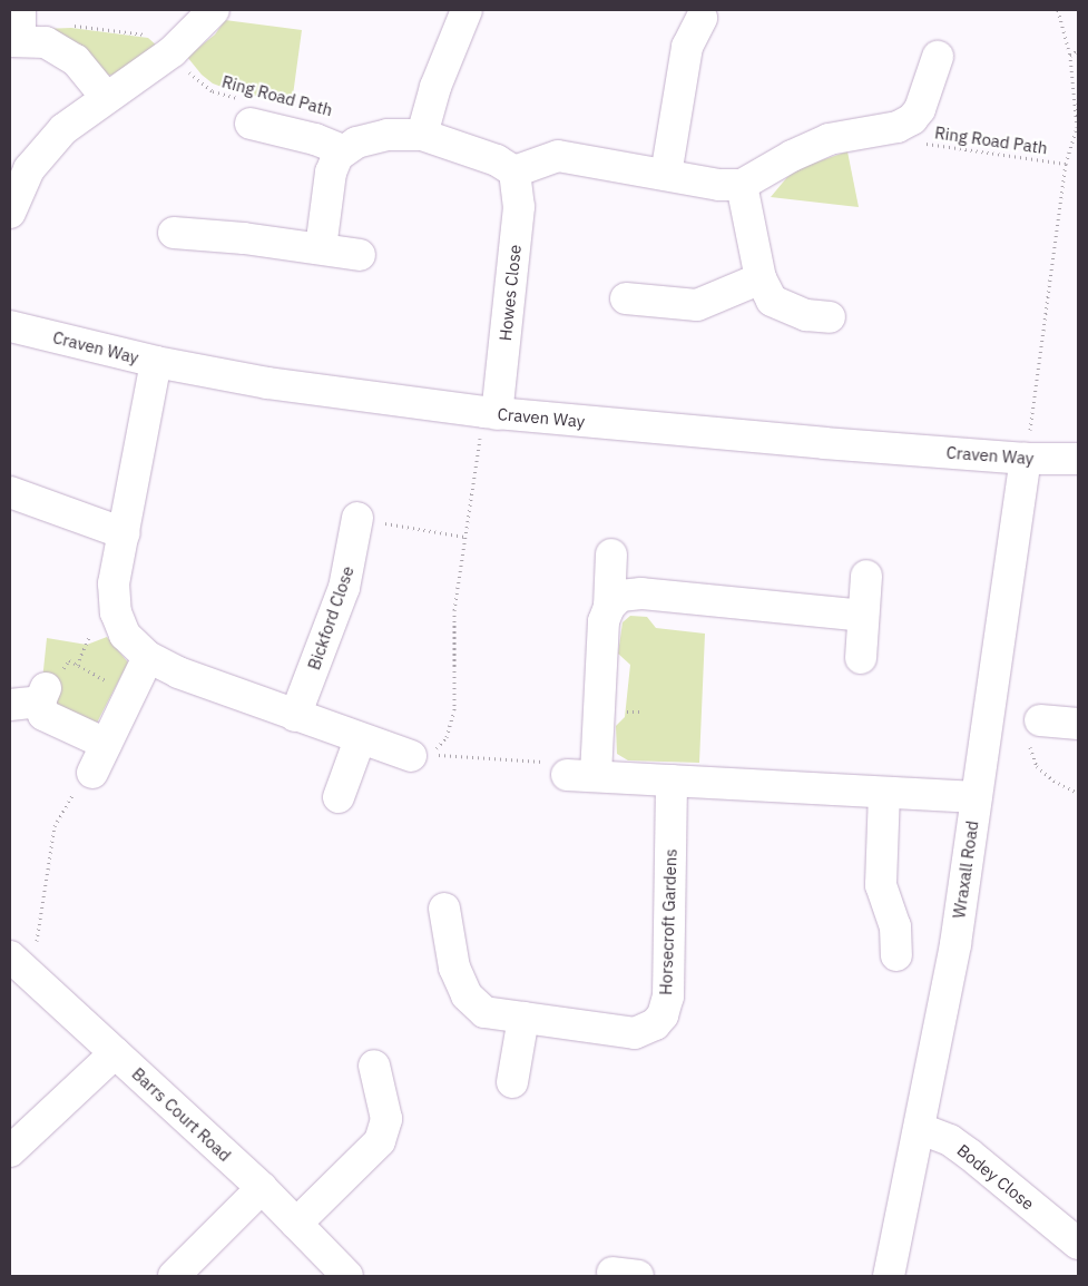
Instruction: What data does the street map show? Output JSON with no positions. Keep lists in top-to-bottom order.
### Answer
{
  "streets": {
    "street": [
      "Howes Close",
      "Craven Way",
      "Bickford Close",
      "Wraxall Road",
      "Horsecroft Gardens",
      "Barrs Court Road",
      "Bodey Close"
    ],
    "path": ["Ring Road Path"]
  },
  "crossings": [
    ["Howes Close", "Craven Way"],
    ["Craven Way", "Wraxall Road"],
    ["Wraxall Road", "Bodey Close"]
  ]
}
